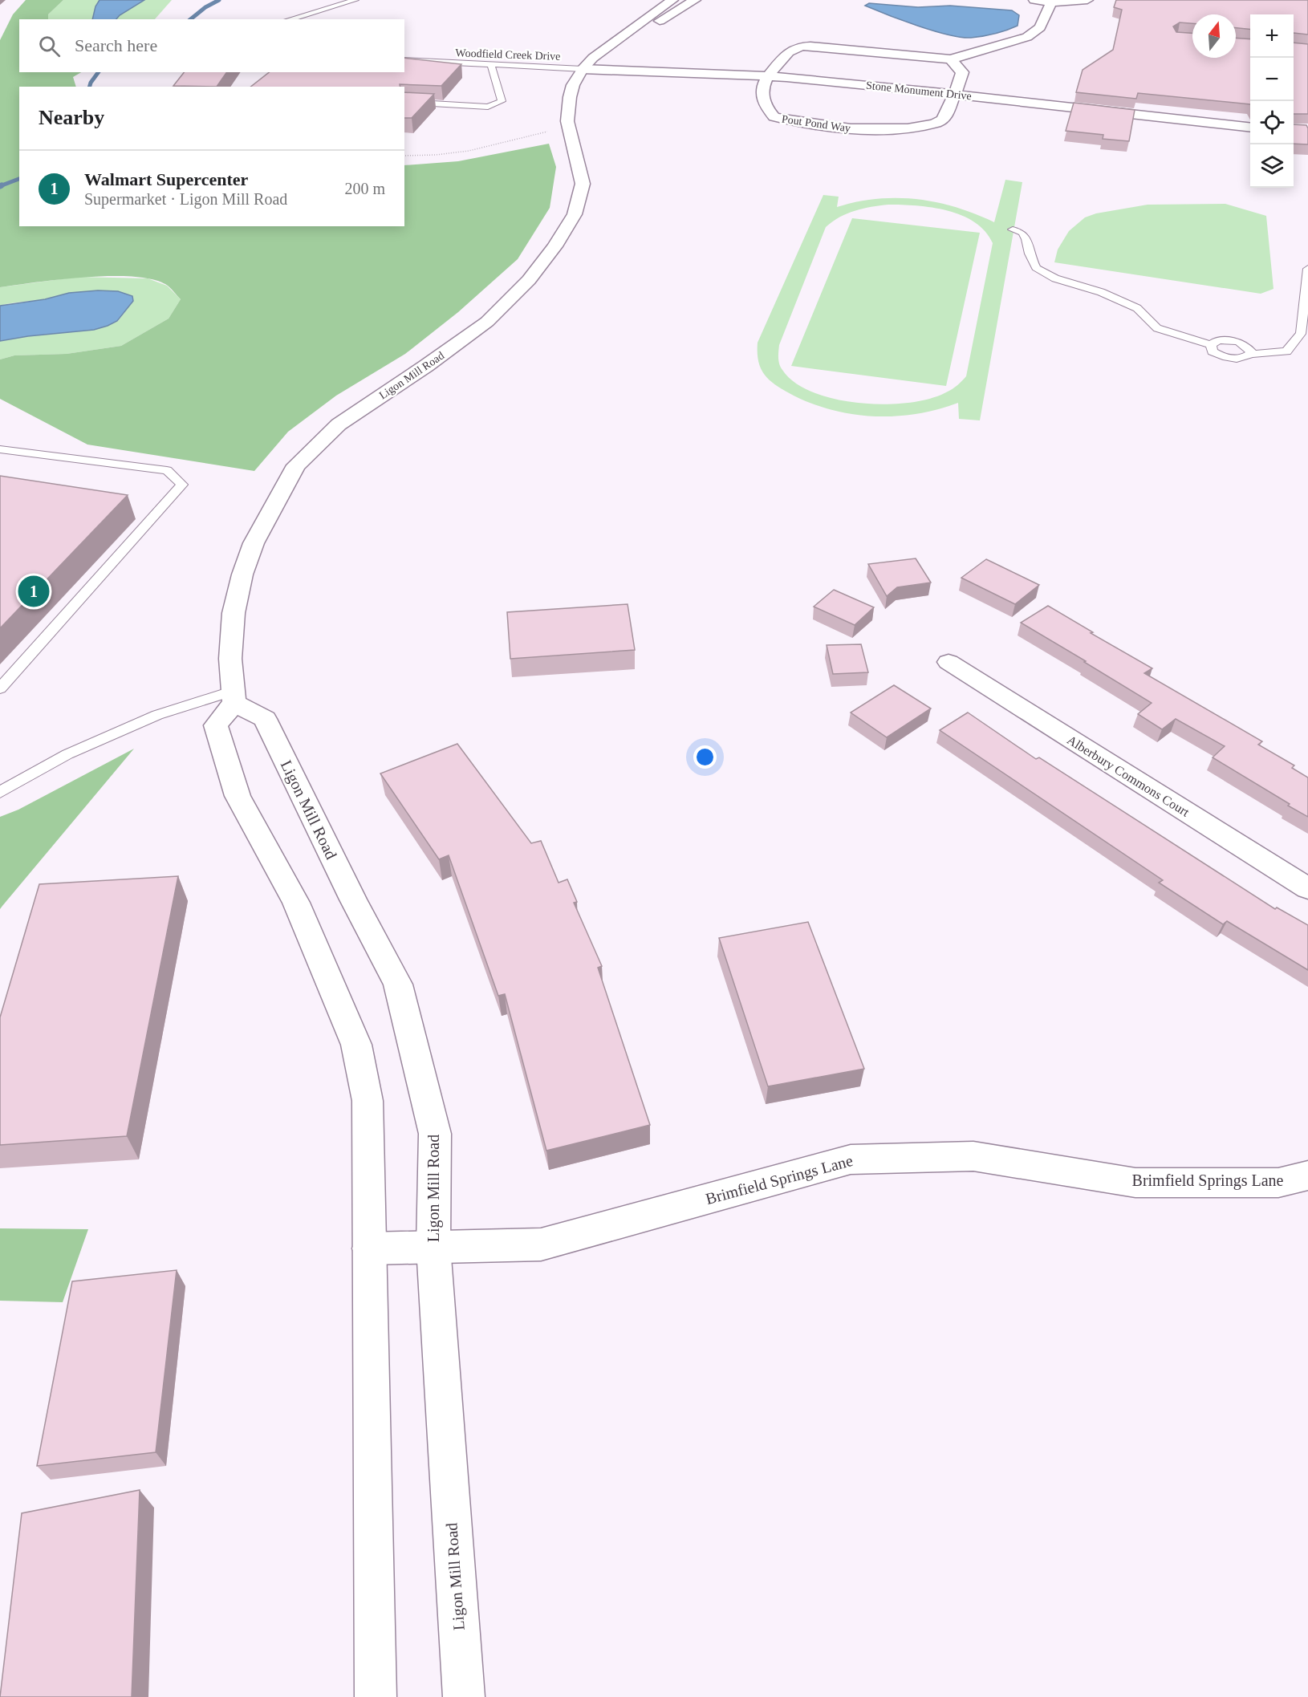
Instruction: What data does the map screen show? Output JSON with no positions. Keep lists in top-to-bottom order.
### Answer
{
  "streets": {
    "main road": [
      "Stone Monument Drive",
      "Pout Pond Way",
      "Ligon Mill Road",
      "Alberbury Commons Court",
      "Brimfield Springs Lane"
    ],
    "lane": ["Woodfield Creek Drive"]
  },
  "crossings": [
    ["Woodfield Creek Drive", "Stone Monument Drive"],
    ["Woodfield Creek Drive", "Ligon Mill Road"],
    ["Stone Monument Drive", "Pout Pond Way"],
    ["Stone Monument Drive", "Ligon Mill Road"],
    ["Ligon Mill Road", "Brimfield Springs Lane"]
  ],
  "north": "top",
  "page": {
    "map_buttons": ["+", "−"],
    "search": "Search here",
    "heading": "Nearby",
    "list": [
      {
        "mark": "1",
        "name": "Walmart Supercenter",
        "note": "Supermarket · Ligon Mill Road",
        "value": "200 m"
      }
    ],
    "pins": "1"
  }
}
